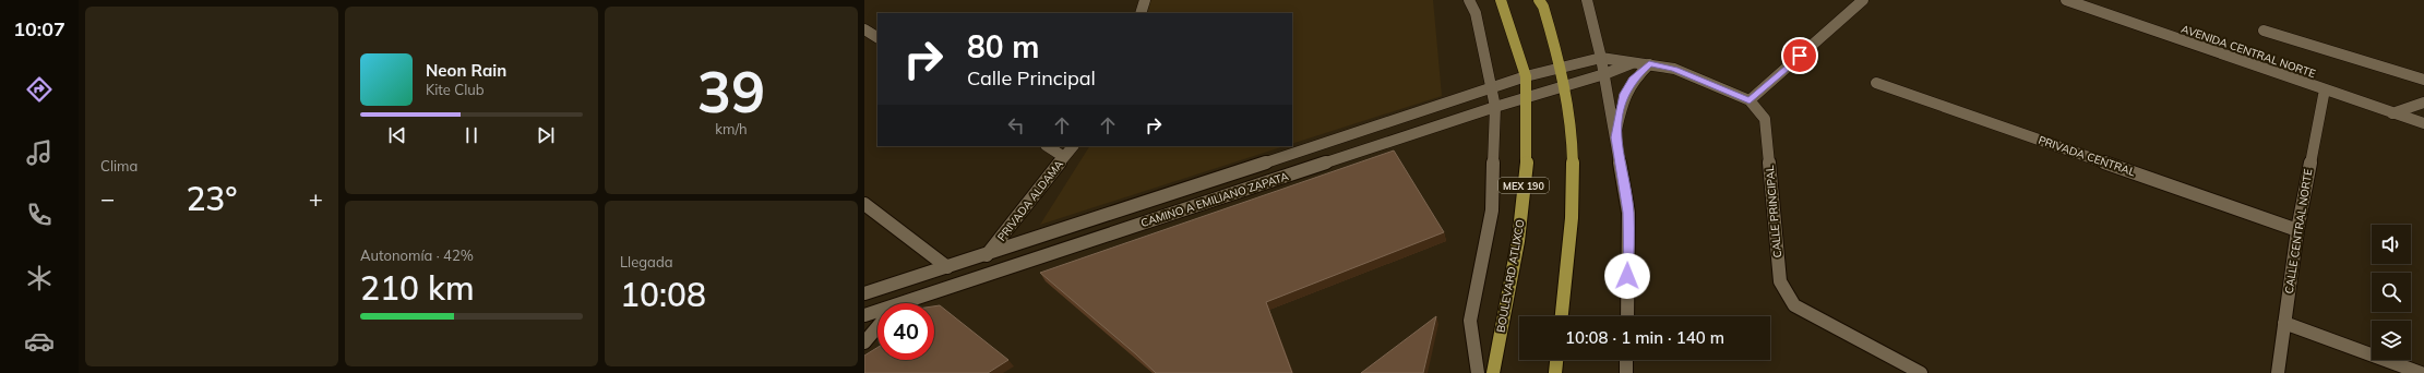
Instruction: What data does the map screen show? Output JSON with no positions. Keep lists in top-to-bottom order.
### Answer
{
  "streets": {
    "main road": ["MEX 190", "BOULEVARD ATLIXCO"],
    "street": [
      "AVENIDA CENTRAL NORTE",
      "PRIVADA CENTRAL",
      "CAMINO A EMILIANO ZAPATA",
      "PRIVADA ALDAMA",
      "CALLE PRINCIPAL",
      "CALLE CENTRAL NORTE"
    ]
  },
  "crossings": [
    ["AVENIDA CENTRAL NORTE", "CALLE CENTRAL NORTE"],
    ["PRIVADA CENTRAL", "CALLE CENTRAL NORTE"],
    ["CAMINO A EMILIANO ZAPATA", "PRIVADA ALDAMA"],
    ["CAMINO A EMILIANO ZAPATA", "CALLE PRINCIPAL"],
    ["CAMINO A EMILIANO ZAPATA", "BOULEVARD ATLIXCO"]
  ],
  "page": {
    "tabs": "10:07",
    "tile": [
      "Clima",
      ["39", "km/h"],
      ["Autonomía · 42%", "210 km"],
      ["Llegada", "10:08"]
    ],
    "turn": ["80 m", "Calle Principal"],
    "song": ["Neon Rain", "Kite Club"],
    "heat": ["−", "23°", "+"],
    "limit": "40",
    "trip": "10:08 · 1 min · 140 m"
  }
}
